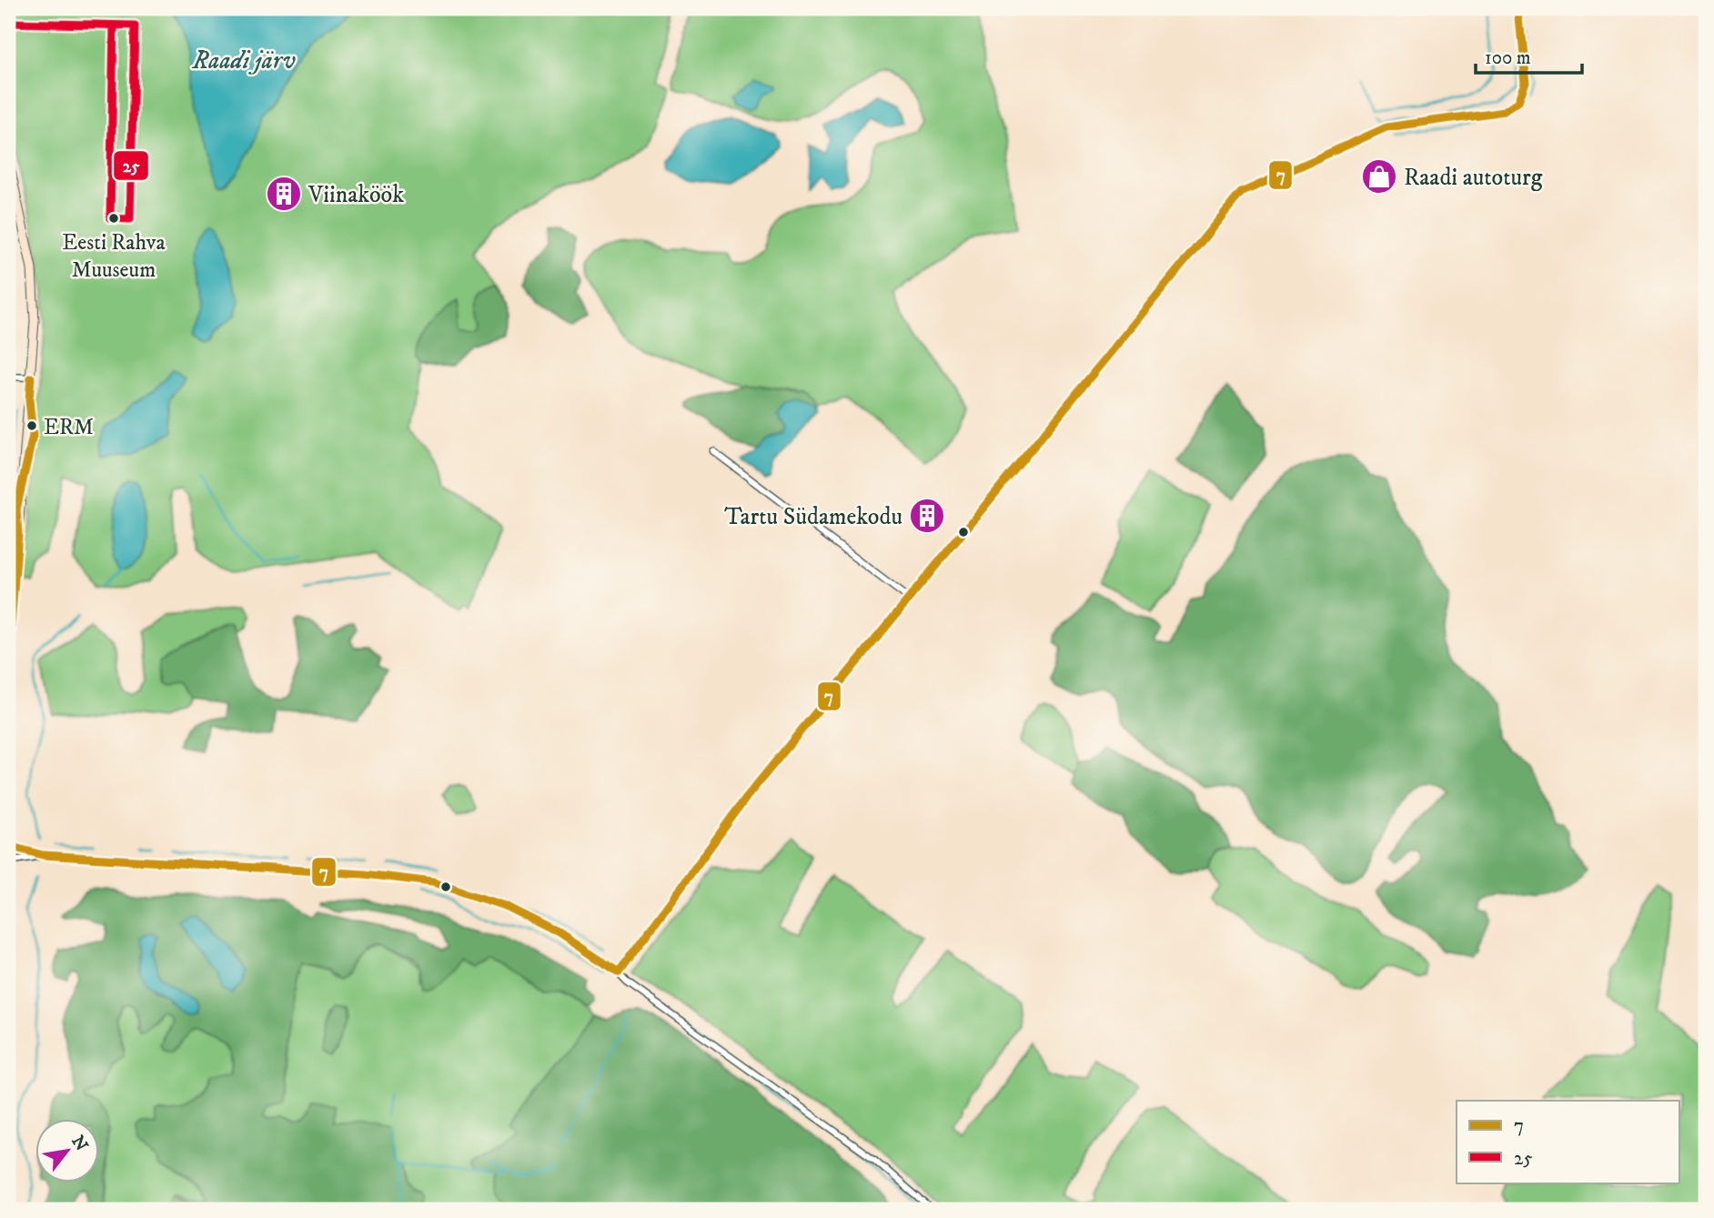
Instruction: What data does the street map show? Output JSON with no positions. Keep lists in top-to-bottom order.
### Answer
{
  "water": ["Raadi järv"],
  "places": {
    "shop": ["Raadi autoturg"],
    "building": ["Viinaköök", "Tartu Südamekodu"],
    "other": ["Eesti Rahva Muuseum", "ERM"]
  },
  "lines": ["transit line 7", "transit line 25"],
  "legend": ["7", "25"],
  "scale_bar": "100 m",
  "north": "top right"
}
